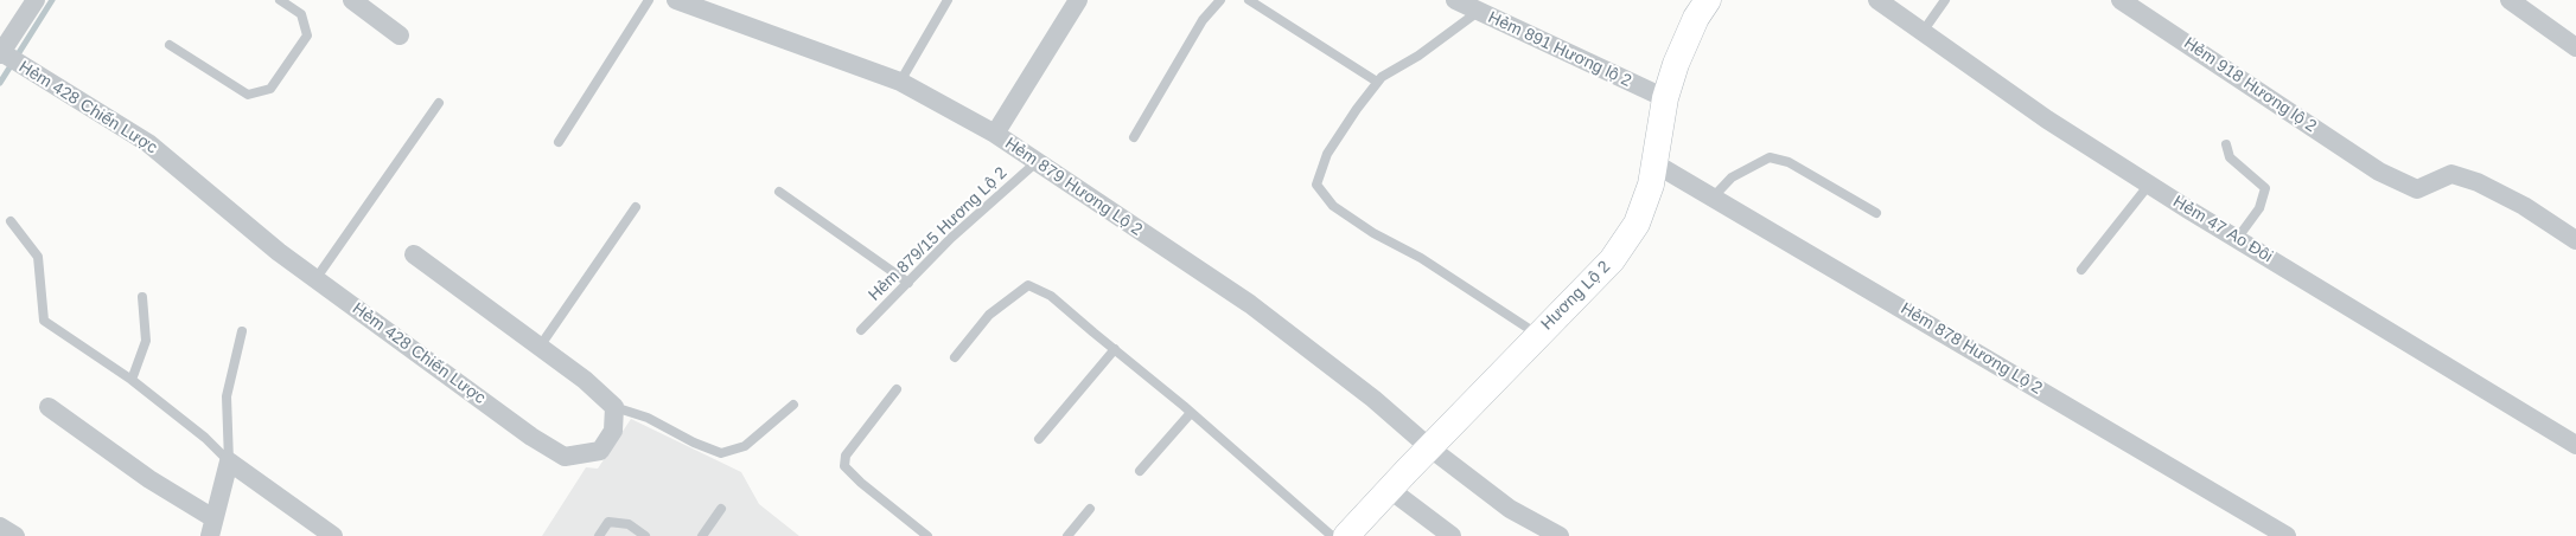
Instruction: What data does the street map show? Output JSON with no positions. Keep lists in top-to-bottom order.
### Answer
{
  "streets": {
    "main road": ["Hương Lộ 2"],
    "street": [
      "Hẻm 891 Hương lộ 2",
      "Hẻm 918 Hương lộ 2",
      "Hẻm 428 Chiến Lược",
      "Hẻm 879 Hương Lộ 2",
      "Hẻm 47 Ao Đôi",
      "Hẻm 878 Hương Lộ 2"
    ],
    "lane": ["Hẻm 879/15 Hương Lộ 2"]
  },
  "crossings": [
    ["Hẻm 891 Hương lộ 2", "Hương Lộ 2"],
    ["Hẻm 879 Hương Lộ 2", "Hẻm 879/15 Hương Lộ 2"],
    ["Hẻm 879 Hương Lộ 2", "Hương Lộ 2"],
    ["Hương Lộ 2", "Hẻm 878 Hương Lộ 2"]
  ]
}
